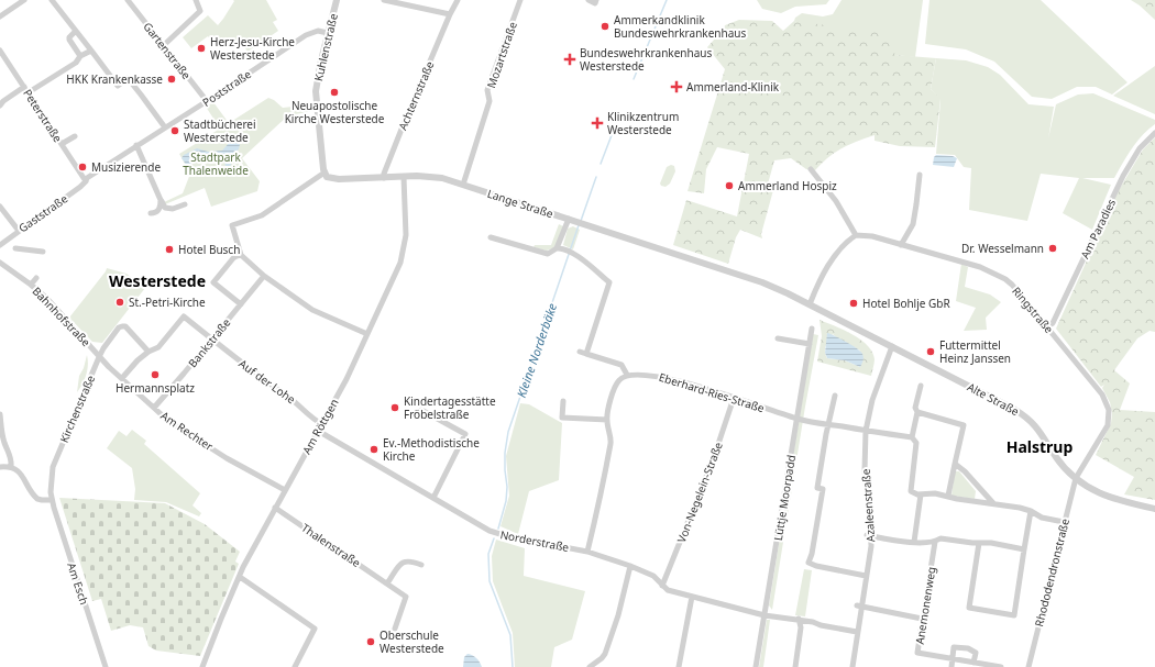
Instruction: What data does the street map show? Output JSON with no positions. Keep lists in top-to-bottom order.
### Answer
{
  "streets": {
    "street": [
      "Kuhlenstraße",
      "Gartenstraße",
      "Mozartstraße",
      "Poststraße",
      "Achternstraße",
      "Peterstraße",
      "Lange Straße",
      "Gaststraße",
      "Am Paradies",
      "Ringstraße",
      "Bahnhofstraße",
      "Bankstraße",
      "Auf der Lohe",
      "Eberhard-Ries-Straße",
      "Alte Straße",
      "Kirchenstraße",
      "Am Röttgen",
      "Am Rechter",
      "Von-Negelein-Straße",
      "Lüttje Moorpadd",
      "Azaleenstraße",
      "Norderstraße",
      "Thalenstraße",
      "Rhododendronstraße",
      "Am Esch",
      "Anemonenweg"
    ]
  },
  "crossings": [
    ["Kuhlenstraße", "Poststraße"],
    ["Kuhlenstraße", "Lange Straße"],
    ["Gartenstraße", "Poststraße"],
    ["Mozartstraße", "Lange Straße"],
    ["Poststraße", "Peterstraße"],
    ["Poststraße", "Gaststraße"],
    ["Achternstraße", "Lange Straße"],
    ["Peterstraße", "Gaststraße"],
    ["Lange Straße", "Alte Straße"],
    ["Lange Straße", "Am Röttgen"],
    ["Am Paradies", "Ringstraße"],
    ["Ringstraße", "Alte Straße"],
    ["Ringstraße", "Rhododendronstraße"],
    ["Bahnhofstraße", "Kirchenstraße"],
    ["Bahnhofstraße", "Am Rechter"],
    ["Bankstraße", "Auf der Lohe"],
    ["Bankstraße", "Am Rechter"],
    ["Auf der Lohe", "Kirchenstraße"],
    ["Auf der Lohe", "Am Röttgen"],
    ["Eberhard-Ries-Straße", "Von-Negelein-Straße"],
    ["Eberhard-Ries-Straße", "Lüttje Moorpadd"],
    ["Eberhard-Ries-Straße", "Azaleenstraße"],
    ["Alte Straße", "Azaleenstraße"],
    ["Alte Straße", "Rhododendronstraße"],
    ["Kirchenstraße", "Am Rechter"],
    ["Kirchenstraße", "Am Esch"],
    ["Am Röttgen", "Am Rechter"],
    ["Am Röttgen", "Norderstraße"],
    ["Am Röttgen", "Thalenstraße"],
    ["Von-Negelein-Straße", "Norderstraße"],
    ["Lüttje Moorpadd", "Norderstraße"],
    ["Azaleenstraße", "Norderstraße"]
  ],
  "districts": ["Westerstede", "Halstrup"],
  "water": ["Kleine Norderbäke"],
  "parks": ["Stadtpark Thalenweide"],
  "places": {
    "other": [
      "Ammerkandklinik Bundeswehrkrankenhaus",
      "Herz-Jesu-Kirche Westerstede",
      "HKK Krankenkasse",
      "Neuapostolische Kirche Westerstede",
      "Stadtbücherei Westerstede",
      "Musizierende",
      "Ammerland Hospiz",
      "Dr. Wesselmann",
      "Hotel Busch",
      "St.-Petri-Kirche",
      "Hotel Bohlje GbR",
      "Futtermittel Heinz Janssen",
      "Hermannsplatz",
      "Kindertagesstätte Fröbelstraße",
      "Ev.-Methodistische Kirche",
      "Oberschule Westerstede"
    ],
    "health": ["Bundeswehrkrankenhaus Westerstede", "Ammerland-Klinik", "Klinikzentrum Westerstede"]
  }
}
